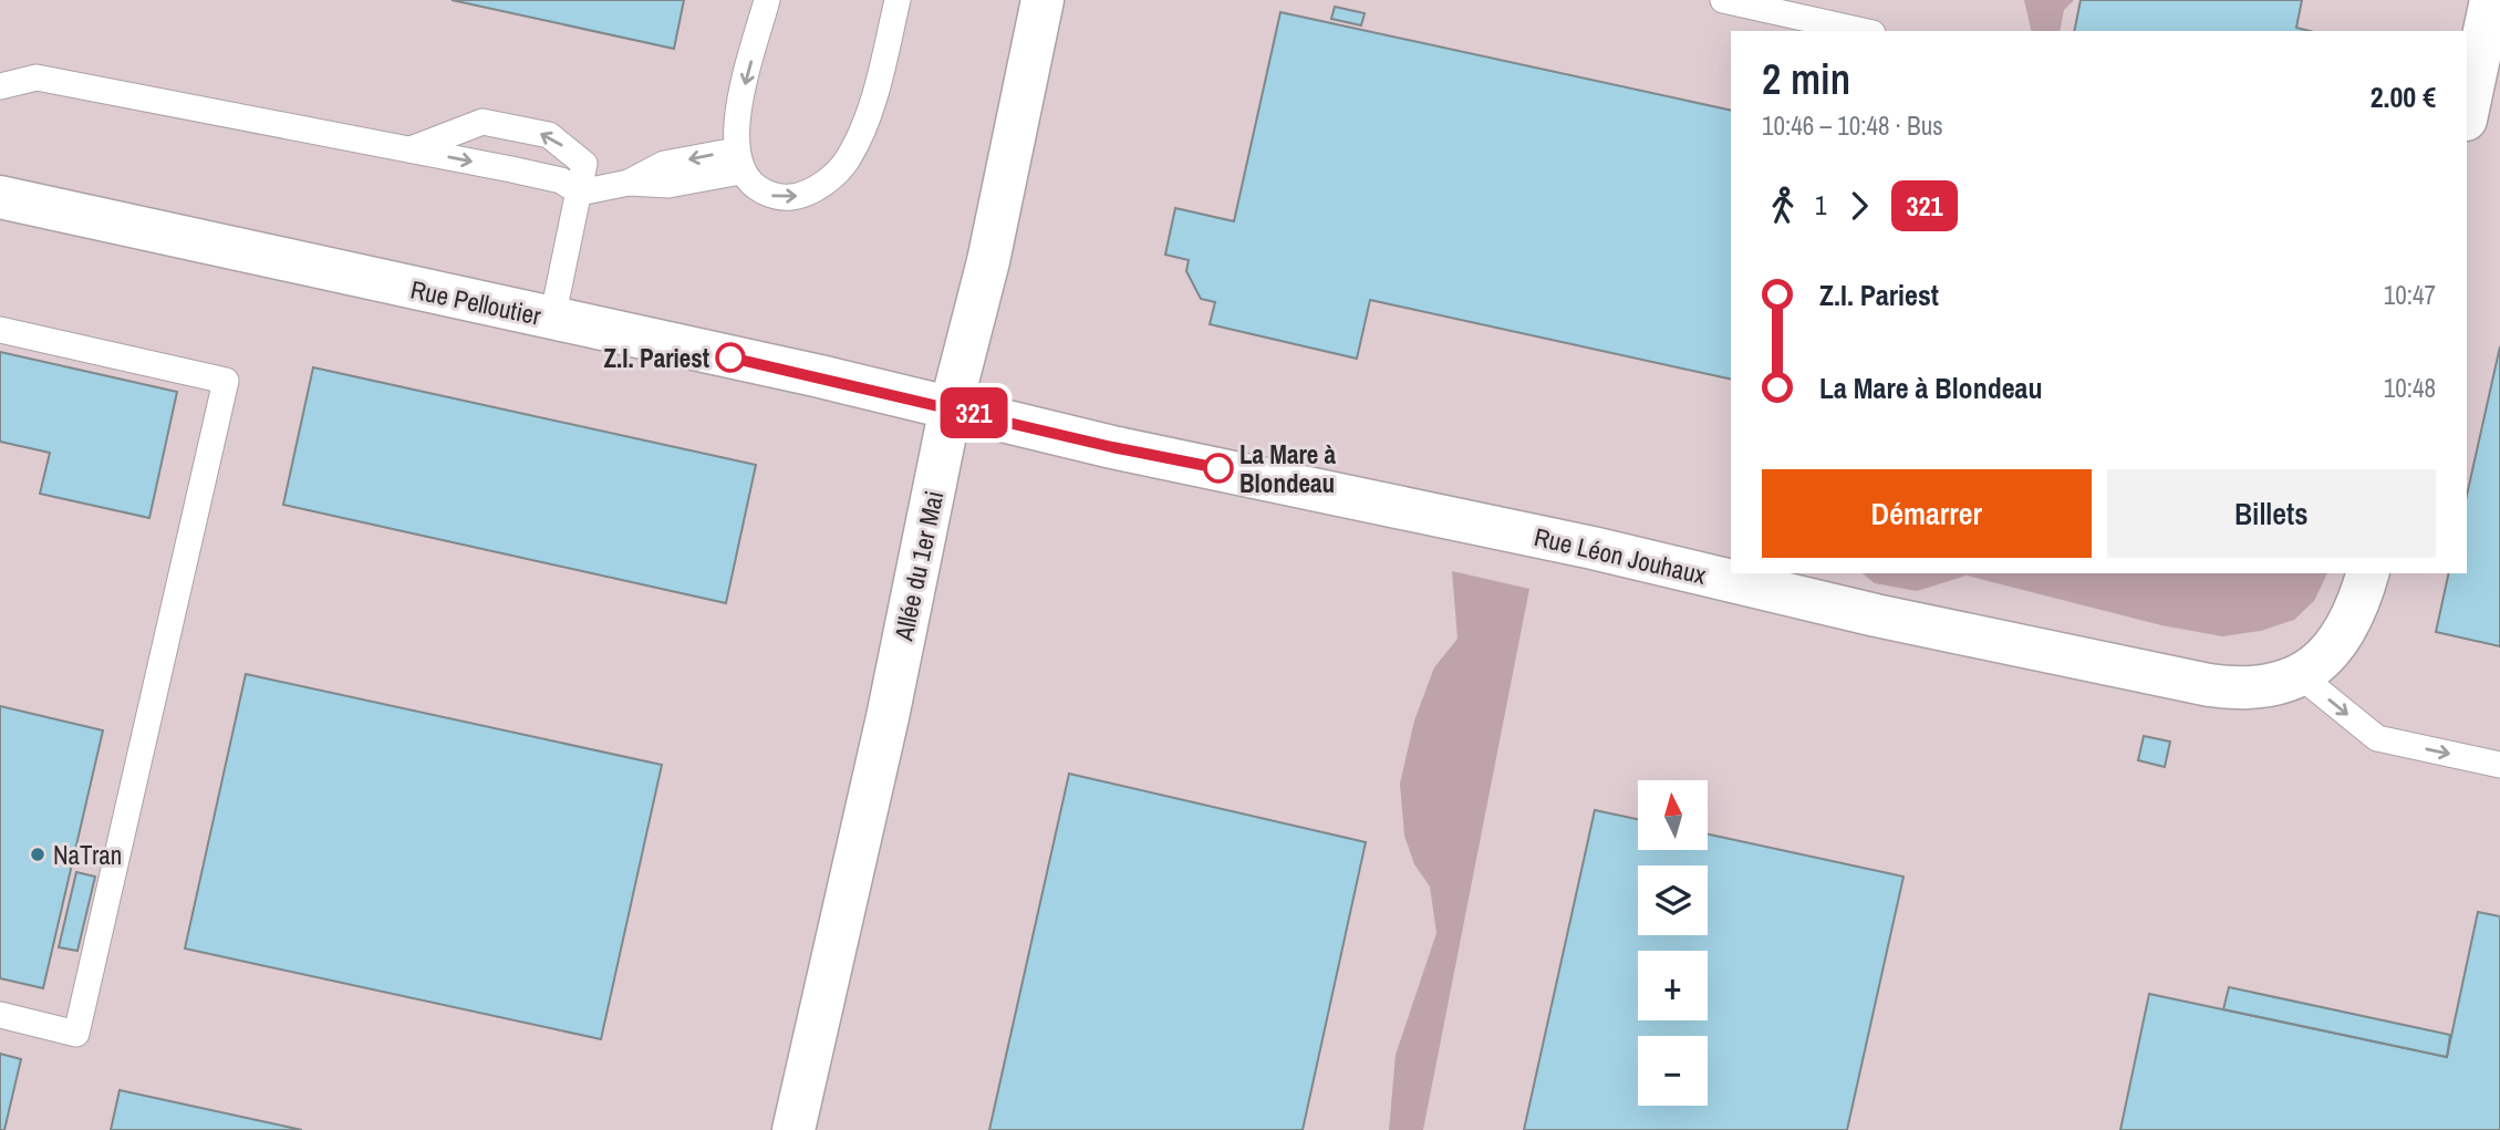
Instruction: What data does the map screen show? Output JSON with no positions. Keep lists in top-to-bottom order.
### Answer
{
  "streets": {
    "street": ["Rue Pelloutier", "Rue Léon Jouhaux", "Allée du 1er Mai"]
  },
  "crossings": [
    ["Rue Pelloutier", "Rue Léon Jouhaux"],
    ["Rue Pelloutier", "Allée du 1er Mai"],
    ["Rue Léon Jouhaux", "Allée du 1er Mai"]
  ],
  "places": ["Z.I. Pariest", "La Mare à Blondeau", "NaTran"],
  "lines": ["bus line 321"],
  "north": "top",
  "page": {
    "on_map": "321",
    "heading": ["2 min", "10:46 – 10:48 · Bus", "2.00 €"],
    "legs": ["1", "321"],
    "list": [
      {
        "name": "Z.I. Pariest",
        "value": "10:47"
      },
      {
        "name": "La Mare à Blondeau",
        "value": "10:48"
      }
    ],
    "buttons": ["Démarrer", "Billets"],
    "map_buttons": ["+", "−"]
  }
}
